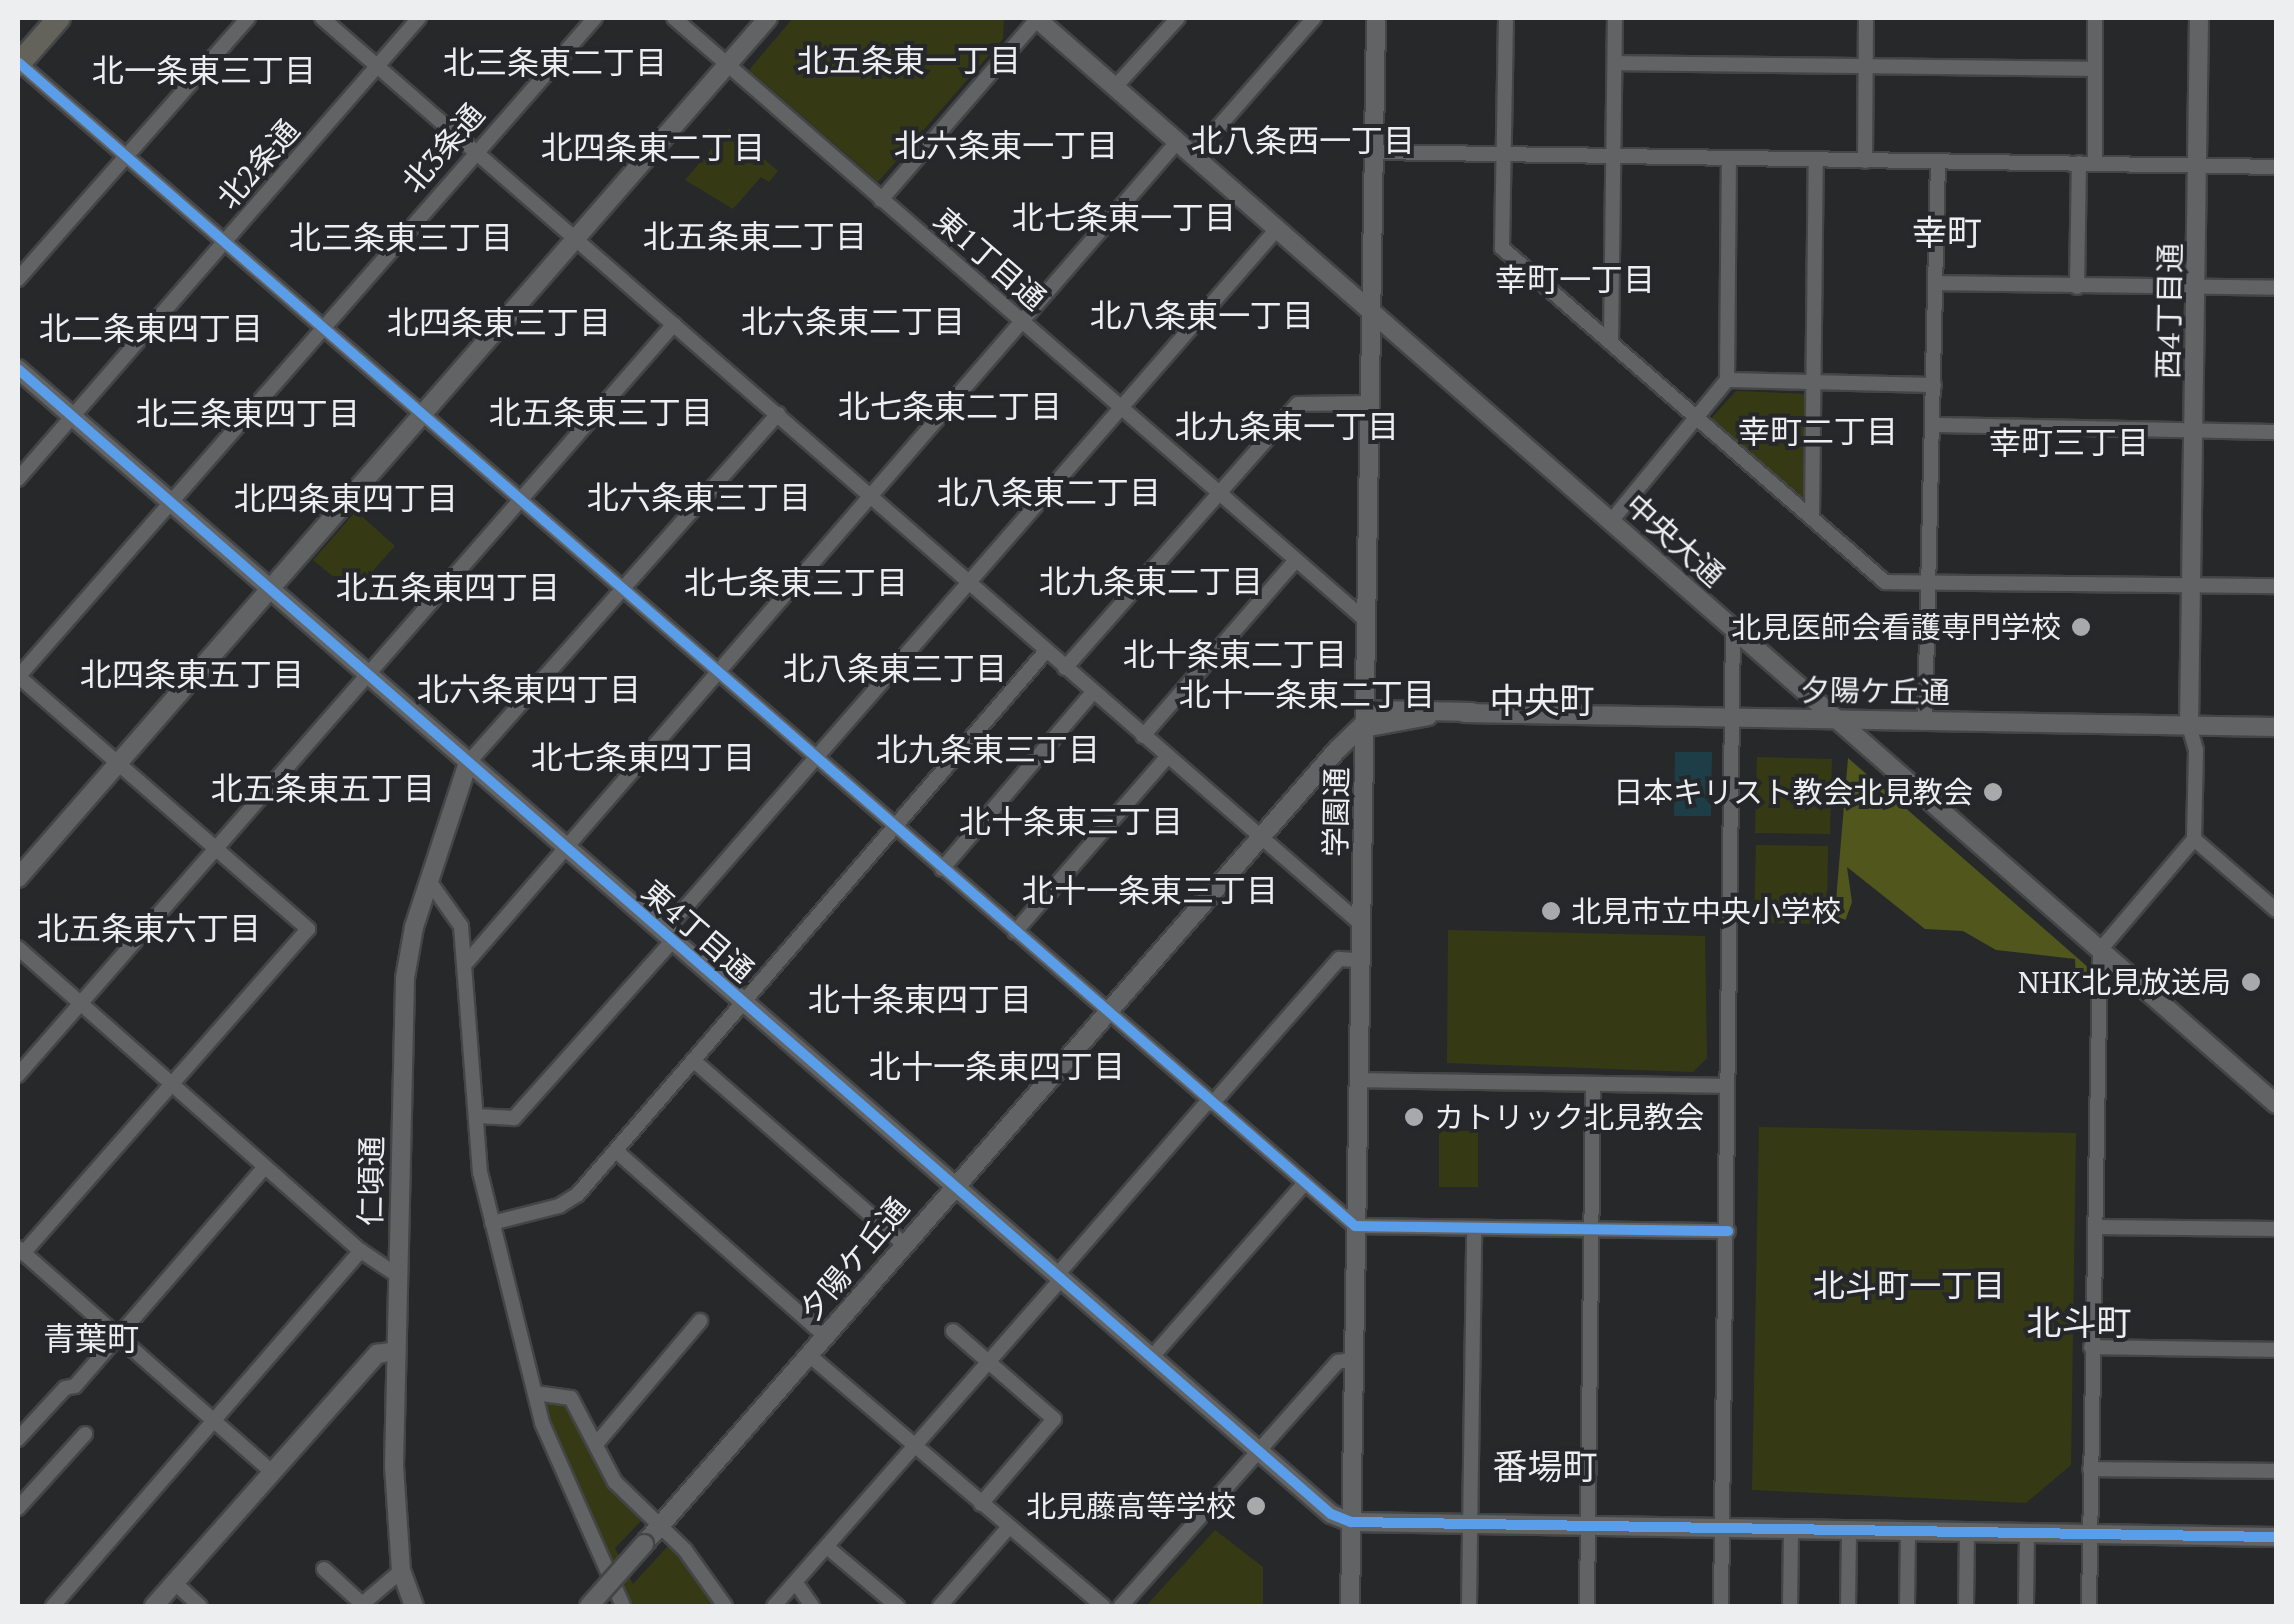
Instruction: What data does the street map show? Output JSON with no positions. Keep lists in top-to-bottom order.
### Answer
{
  "streets": {
    "street": [
      "北3条通",
      "北2条通",
      "東1丁目通",
      "西4丁目通",
      "中央大通",
      "夕陽ケ丘通",
      "学園通",
      "東4丁目通",
      "仁頃通"
    ]
  },
  "crossings": [
    ["北3条通", "東4丁目通"],
    ["北2条通", "東4丁目通"],
    ["東1丁目通", "学園通"],
    ["西4丁目通", "夕陽ケ丘通"],
    ["中央大通", "夕陽ケ丘通"],
    ["中央大通", "学園通"],
    ["夕陽ケ丘通", "学園通"],
    ["夕陽ケ丘通", "東4丁目通"],
    ["学園通", "東4丁目通"],
    ["東4丁目通", "仁頃通"]
  ],
  "districts": [
    "北五条東一丁目",
    "北三条東二丁目",
    "北一条東三丁目",
    "北八条西一丁目",
    "北六条東一丁目",
    "北四条東二丁目",
    "北七条東一丁目",
    "幸町",
    "北五条東二丁目",
    "北三条東三丁目",
    "幸町一丁目",
    "北八条東一丁目",
    "北六条東二丁目",
    "北四条東三丁目",
    "北二条東四丁目",
    "北七条東二丁目",
    "北五条東三丁目",
    "北三条東四丁目",
    "北九条東一丁目",
    "幸町二丁目",
    "幸町三丁目",
    "北八条東二丁目",
    "北六条東三丁目",
    "北四条東四丁目",
    "北九条東二丁目",
    "北七条東三丁目",
    "北五条東四丁目",
    "北十条東二丁目",
    "北八条東三丁目",
    "北四条東五丁目",
    "北六条東四丁目",
    "北十一条東二丁目",
    "中央町",
    "北九条東三丁目",
    "北七条東四丁目",
    "北五条東五丁目",
    "北十条東三丁目",
    "北十一条東三丁目",
    "北五条東六丁目",
    "北十条東四丁目",
    "北十一条東四丁目",
    "北斗町一丁目",
    "北斗町",
    "青葉町",
    "番場町"
  ],
  "places": [
    "北見医師会看護専門学校",
    "日本キリスト教会北見教会",
    "北見市立中央小学校",
    "NHK北見放送局",
    "カトリック北見教会",
    "北見藤高等学校"
  ]
}
